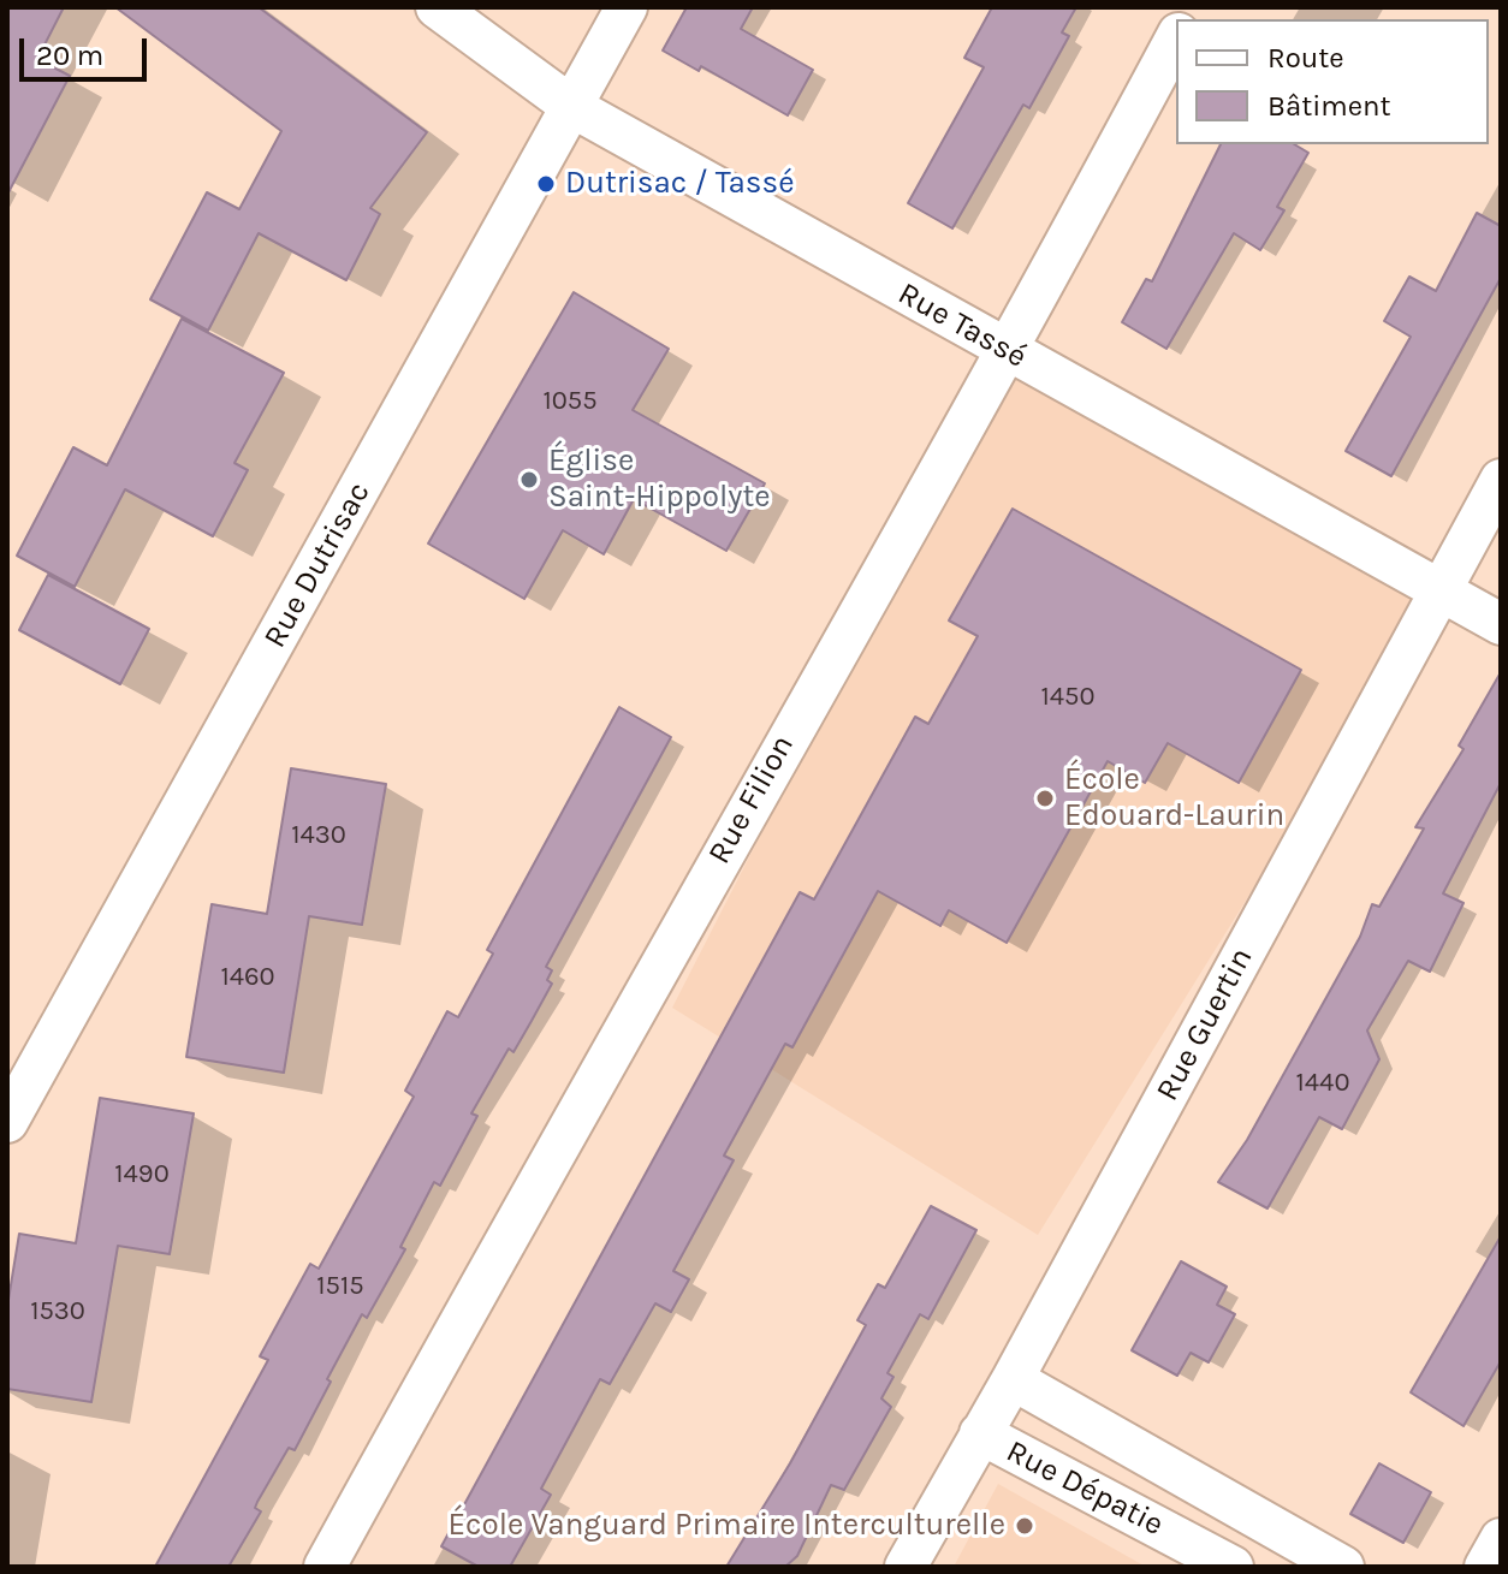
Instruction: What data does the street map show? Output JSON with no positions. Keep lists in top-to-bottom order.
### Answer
{
  "streets": {
    "street": [
      "Rue Tassé",
      "Rue Dutrisac",
      "Rue Filion",
      "Rue Guertin",
      "Rue Dépatie"
    ]
  },
  "crossings": [
    ["Rue Tassé", "Rue Dutrisac"],
    ["Rue Tassé", "Rue Filion"],
    ["Rue Tassé", "Rue Guertin"],
    ["Rue Guertin", "Rue Dépatie"]
  ],
  "places": [
    "Dutrisac / Tassé",
    "Église Saint-Hippolyte",
    "École Edouard-Laurin",
    "École Vanguard Primaire Interculturelle"
  ],
  "house_numbers": [
    "1055",
    "1450",
    "1430",
    "1460",
    "1440",
    "1490",
    "1515",
    "1530"
  ],
  "legend": ["Route", "Bâtiment"],
  "scale_bar": "20 m"
}
